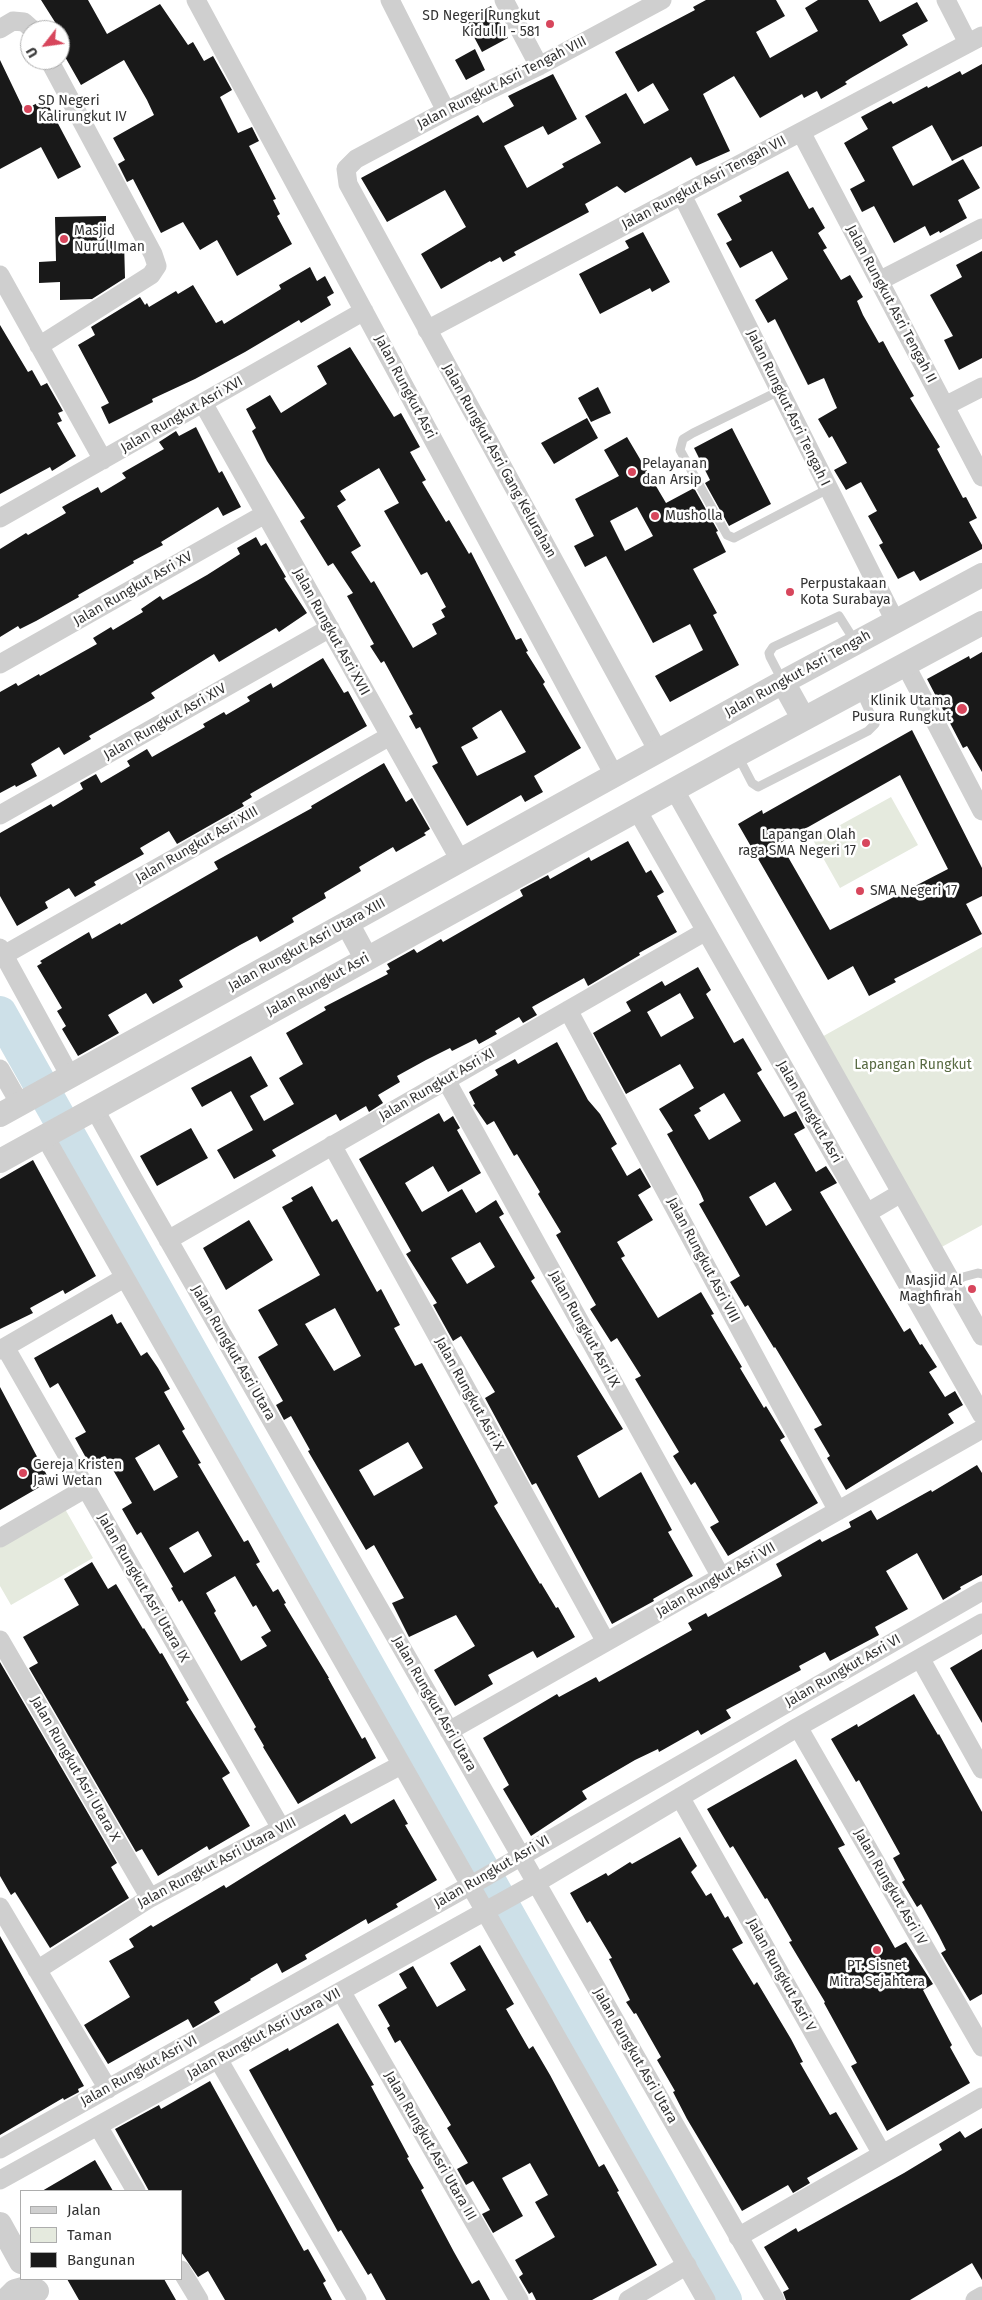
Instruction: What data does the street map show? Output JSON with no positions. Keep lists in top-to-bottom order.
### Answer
{
  "streets": {
    "street": [
      "Jalan Rungkut Asri Tengah VIII",
      "Jalan Rungkut Asri Tengah VII",
      "Jalan Rungkut Asri Tengah II",
      "Jalan Rungkut Asri",
      "Jalan Rungkut Asri Tengah I",
      "Jalan Rungkut Asri XVI",
      "Jalan Rungkut Asri Gang Kelurahan",
      "Jalan Rungkut Asri XV",
      "Jalan Rungkut Asri XVII",
      "Jalan Rungkut Asri Tengah",
      "Jalan Rungkut Asri XIV",
      "Jalan Rungkut Asri XIII",
      "Jalan Rungkut Asri Utara XIII",
      "Jalan Rungkut Asri XI",
      "Jalan Rungkut Asri VIII",
      "Jalan Rungkut Asri IX",
      "Jalan Rungkut Asri Utara",
      "Jalan Rungkut Asri X",
      "Jalan Rungkut Asri VII",
      "Jalan Rungkut Asri Utara IX",
      "Jalan Rungkut Asri VI",
      "Jalan Rungkut Asri Utara X",
      "Jalan Rungkut Asri Utara VIII",
      "Jalan Rungkut Asri IV",
      "Jalan Rungkut Asri V",
      "Jalan Rungkut Asri Utara VII",
      "Jalan Rungkut Asri Utara III"
    ]
  },
  "crossings": [
    ["Jalan Rungkut Asri Tengah VIII", "Jalan Rungkut Asri Gang Kelurahan"],
    ["Jalan Rungkut Asri Tengah VII", "Jalan Rungkut Asri Tengah II"],
    ["Jalan Rungkut Asri Tengah VII", "Jalan Rungkut Asri Tengah I"],
    ["Jalan Rungkut Asri Tengah VII", "Jalan Rungkut Asri Gang Kelurahan"],
    ["Jalan Rungkut Asri", "Jalan Rungkut Asri XVI"],
    ["Jalan Rungkut Asri", "Jalan Rungkut Asri Tengah"],
    ["Jalan Rungkut Asri", "Jalan Rungkut Asri Utara XIII"],
    ["Jalan Rungkut Asri", "Jalan Rungkut Asri XI"],
    ["Jalan Rungkut Asri", "Jalan Rungkut Asri Utara"],
    ["Jalan Rungkut Asri Tengah I", "Jalan Rungkut Asri Tengah"],
    ["Jalan Rungkut Asri XVI", "Jalan Rungkut Asri XVII"],
    ["Jalan Rungkut Asri Gang Kelurahan", "Jalan Rungkut Asri Tengah"],
    ["Jalan Rungkut Asri XV", "Jalan Rungkut Asri XVII"],
    ["Jalan Rungkut Asri XVII", "Jalan Rungkut Asri XIV"],
    ["Jalan Rungkut Asri XVII", "Jalan Rungkut Asri XIII"],
    ["Jalan Rungkut Asri XVII", "Jalan Rungkut Asri Utara XIII"],
    ["Jalan Rungkut Asri Tengah", "Jalan Rungkut Asri Utara XIII"],
    ["Jalan Rungkut Asri XI", "Jalan Rungkut Asri VIII"],
    ["Jalan Rungkut Asri XI", "Jalan Rungkut Asri IX"],
    ["Jalan Rungkut Asri XI", "Jalan Rungkut Asri Utara"],
    ["Jalan Rungkut Asri XI", "Jalan Rungkut Asri X"],
    ["Jalan Rungkut Asri VIII", "Jalan Rungkut Asri VII"],
    ["Jalan Rungkut Asri IX", "Jalan Rungkut Asri VII"],
    ["Jalan Rungkut Asri Utara", "Jalan Rungkut Asri VII"],
    ["Jalan Rungkut Asri Utara", "Jalan Rungkut Asri VI"],
    ["Jalan Rungkut Asri Utara", "Jalan Rungkut Asri Utara VII"],
    ["Jalan Rungkut Asri X", "Jalan Rungkut Asri VII"],
    ["Jalan Rungkut Asri Utara IX", "Jalan Rungkut Asri Utara VIII"],
    ["Jalan Rungkut Asri VI", "Jalan Rungkut Asri IV"],
    ["Jalan Rungkut Asri VI", "Jalan Rungkut Asri V"],
    ["Jalan Rungkut Asri VI", "Jalan Rungkut Asri Utara VII"],
    ["Jalan Rungkut Asri Utara X", "Jalan Rungkut Asri Utara VIII"],
    ["Jalan Rungkut Asri Utara VII", "Jalan Rungkut Asri Utara III"]
  ],
  "parks": ["Lapangan Rungkut"],
  "places": [
    "SD Negeri Rungkut Kidul II - 581",
    "SD Negeri Kalirungkut IV",
    "Masjid Nurul Iman",
    "Pelayanan dan Arsip",
    "Musholla",
    "Perpustakaan Kota Surabaya",
    "Klinik Utama Pusura Rungkut",
    "Lapangan Olah raga SMA Negeri 17",
    "SMA Negeri 17",
    "Masjid Al Maghfirah",
    "Gereja Kristen Jawi Wetan",
    "PT. Sisnet Mitra Sejahtera"
  ],
  "legend": ["Jalan", "Taman", "Bangunan"],
  "north": "bottom left"
}
